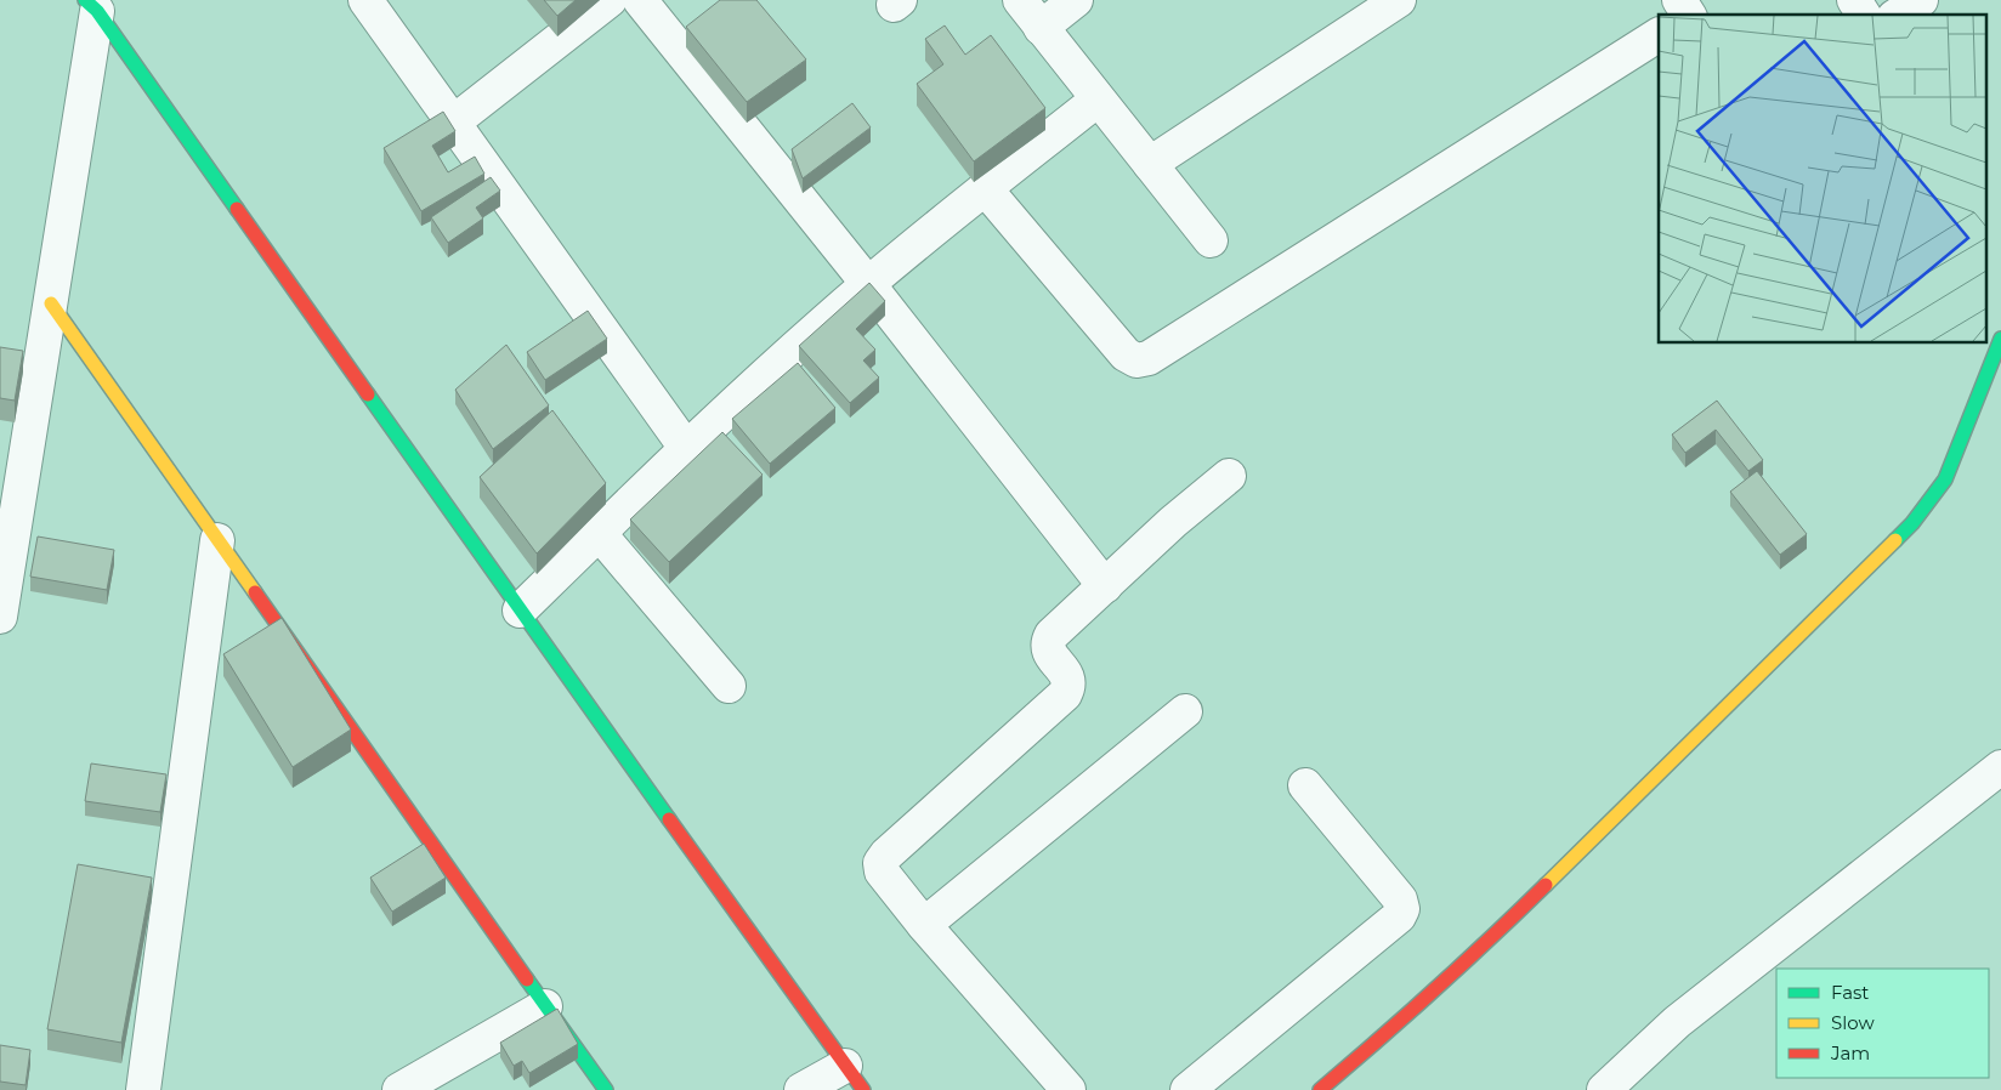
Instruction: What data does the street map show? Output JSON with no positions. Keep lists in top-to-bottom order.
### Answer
{
  "legend": ["Fast", "Slow", "Jam"]
}
